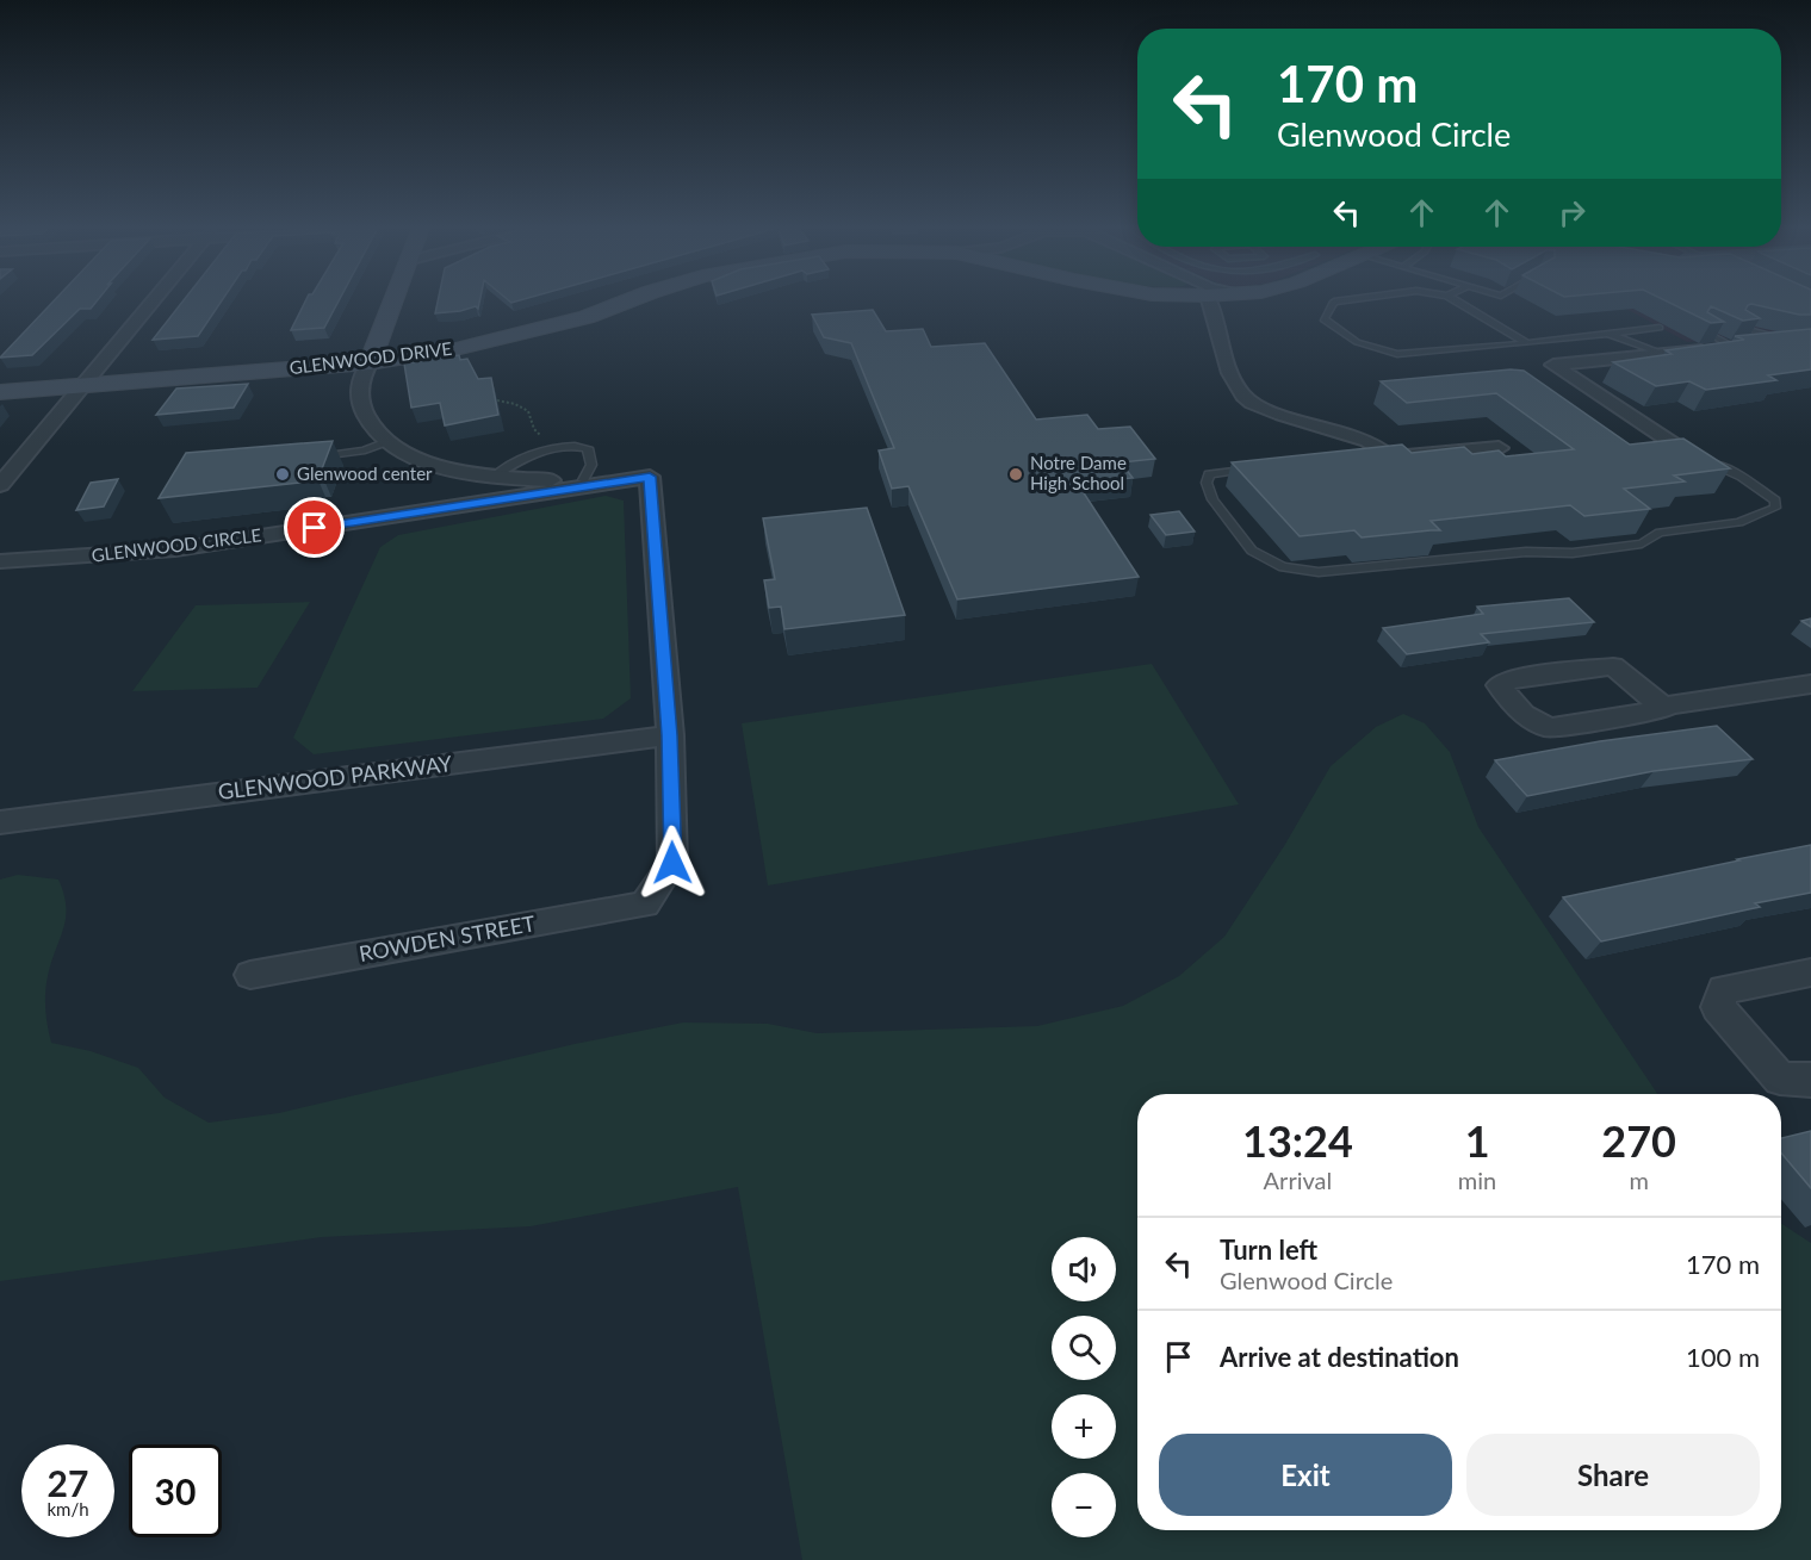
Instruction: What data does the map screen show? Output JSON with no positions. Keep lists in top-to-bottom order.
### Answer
{
  "streets": {
    "street": [
      "GLENWOOD DRIVE",
      "GLENWOOD CIRCLE",
      "GLENWOOD PARKWAY",
      "ROWDEN STREET"
    ]
  },
  "crossings": [
    ["GLENWOOD PARKWAY", "ROWDEN STREET"]
  ],
  "places": ["Glenwood center", "Notre Dame High School"],
  "page": {
    "turn": ["170 m", "Glenwood Circle"],
    "eta": [
      "13:24",
      "Arrival",
      "1",
      "min",
      "270",
      "m"
    ],
    "list": [
      {
        "name": "Turn left",
        "note": "Glenwood Circle",
        "value": "170 m"
      },
      {
        "name": "Arrive at destination",
        "value": "100 m"
      }
    ],
    "map_buttons": ["+", "−"],
    "buttons": ["Exit", "Share"],
    "speed": "27 km/h",
    "limit": "30"
  }
}
